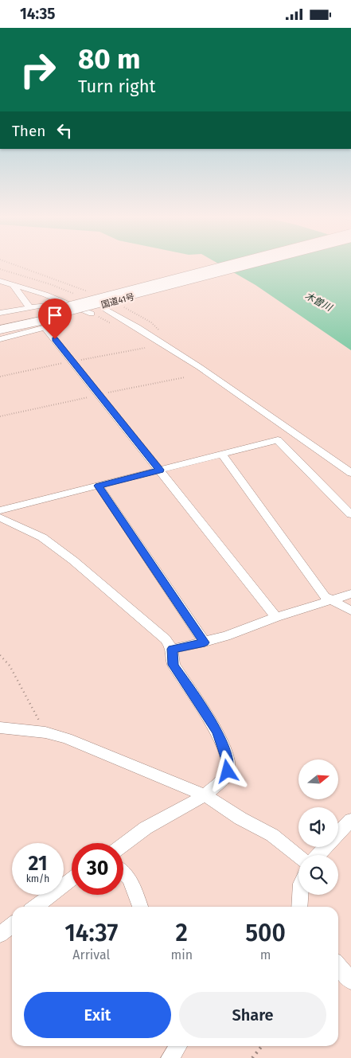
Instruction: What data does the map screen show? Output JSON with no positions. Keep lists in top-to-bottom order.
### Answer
{
  "streets": {
    "highway": ["国道41号"]
  },
  "water": ["木曽川"],
  "north": "right",
  "page": {
    "status": "14:35",
    "turn": ["80 m", "Turn right"],
    "then": "Then",
    "speed": "21 km/h",
    "limit": "30",
    "eta": [
      "14:37",
      "Arrival",
      "2",
      "min",
      "500",
      "m"
    ],
    "buttons": ["Exit", "Share"]
  }
}
